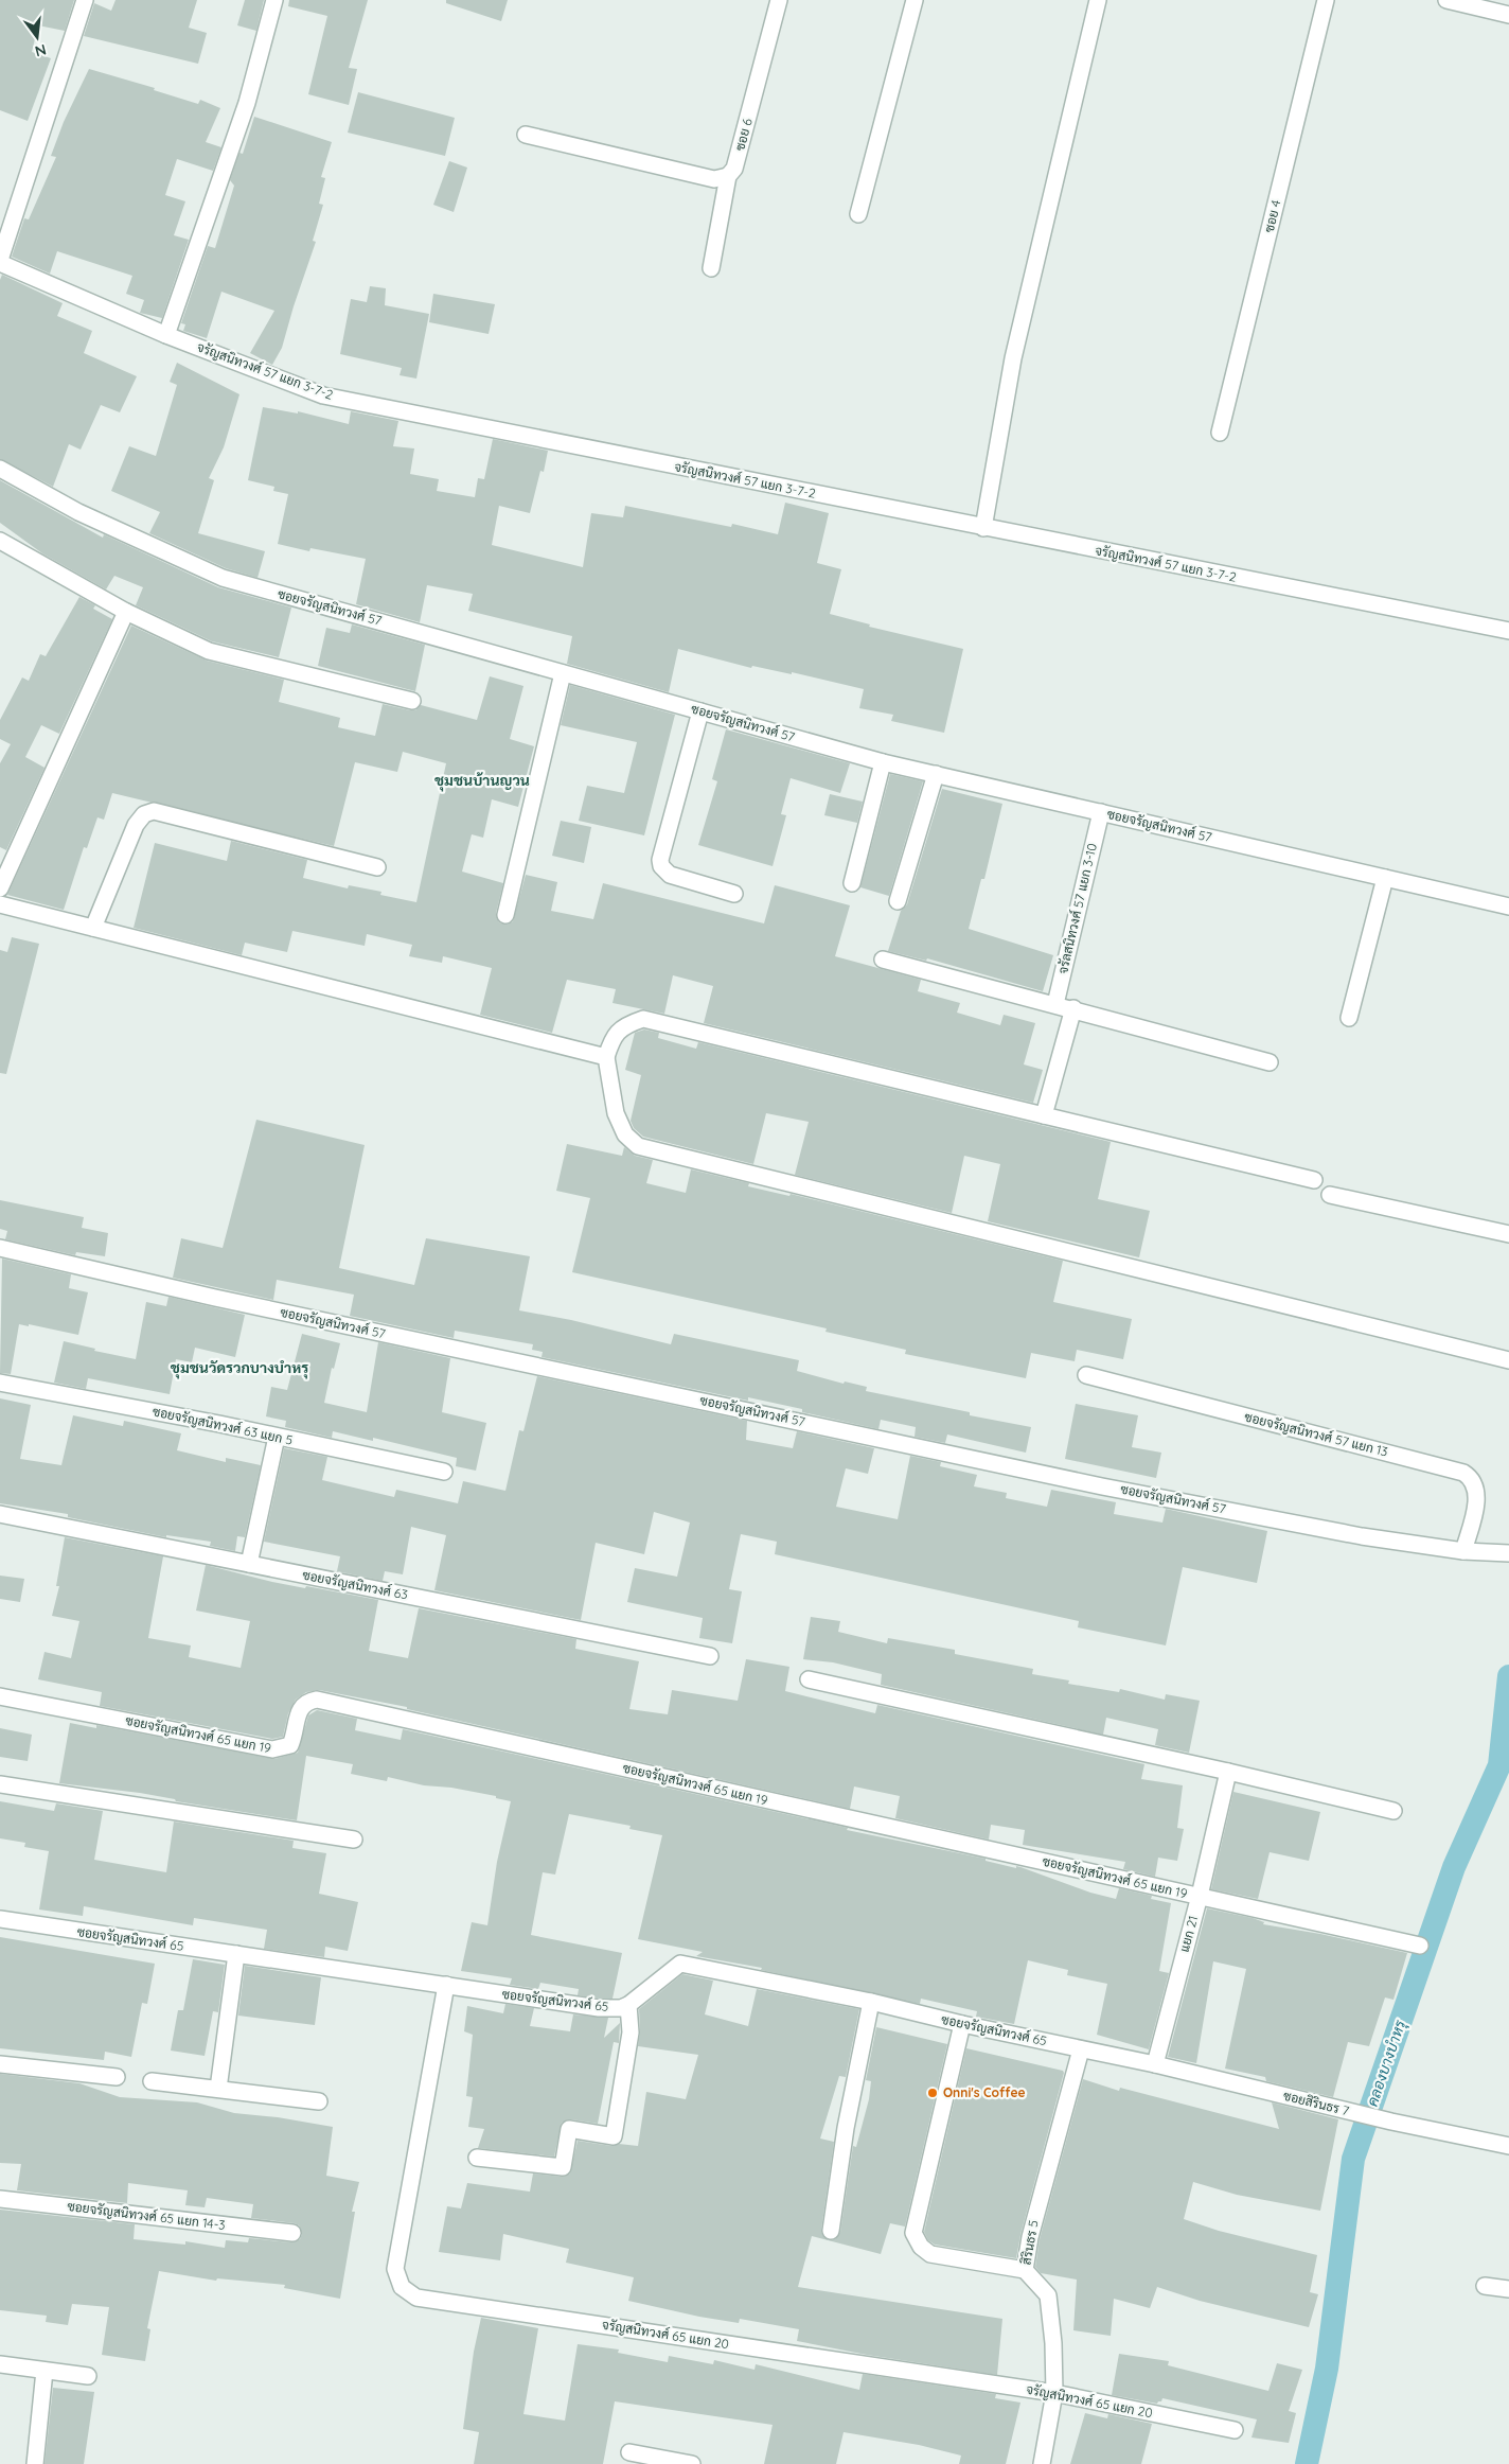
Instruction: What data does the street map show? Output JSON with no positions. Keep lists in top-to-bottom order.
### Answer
{
  "streets": {
    "street": [
      "ซอย 6",
      "ซอย 4",
      "จรัญสนิทวงศ์ 57 แยก 3-7-2",
      "ซอยจรัญสนิทวงศ์ 57",
      "จรัลสนิทวงศ์ 57 แยก 3-10",
      "ซอยจรัญสนิทวงศ์ 63 แยก 5",
      "ซอยจรัญสนิทวงศ์ 57 แยก 13",
      "ซอยจรัญสนิทวงศ์ 63",
      "ซอยจรัญสนิทวงศ์ 65 แยก 19",
      "แยก 21",
      "ซอยจรัญสนิทวงศ์ 65",
      "ซอยสิรินธร 7",
      "ซอยจรัญสนิทวงศ์ 65 แยก 14-3",
      "สิรินธร 5",
      "จรัญสนิทวงศ์ 65 แยก 20"
    ]
  },
  "crossings": [
    ["ซอยจรัญสนิทวงศ์ 57", "จรัลสนิทวงศ์ 57 แยก 3-10"],
    ["ซอยจรัญสนิทวงศ์ 57", "ซอยจรัญสนิทวงศ์ 57 แยก 13"],
    ["ซอยจรัญสนิทวงศ์ 65 แยก 19", "แยก 21"],
    ["แยก 21", "ซอยจรัญสนิทวงศ์ 65"],
    ["แยก 21", "ซอยสิรินธร 7"],
    ["ซอยจรัญสนิทวงศ์ 65", "ซอยสิรินธร 7"],
    ["ซอยจรัญสนิทวงศ์ 65", "สิรินธร 5"],
    ["ซอยจรัญสนิทวงศ์ 65", "จรัญสนิทวงศ์ 65 แยก 20"],
    ["สิรินธร 5", "จรัญสนิทวงศ์ 65 แยก 20"]
  ],
  "districts": ["ชุมชนบ้านญวน", "ชุมชนวัดรวกบางบำหรุ"],
  "water": ["คลองบางบำหรุ"],
  "places": ["Onni's Coffee"],
  "north": "bottom"
}
